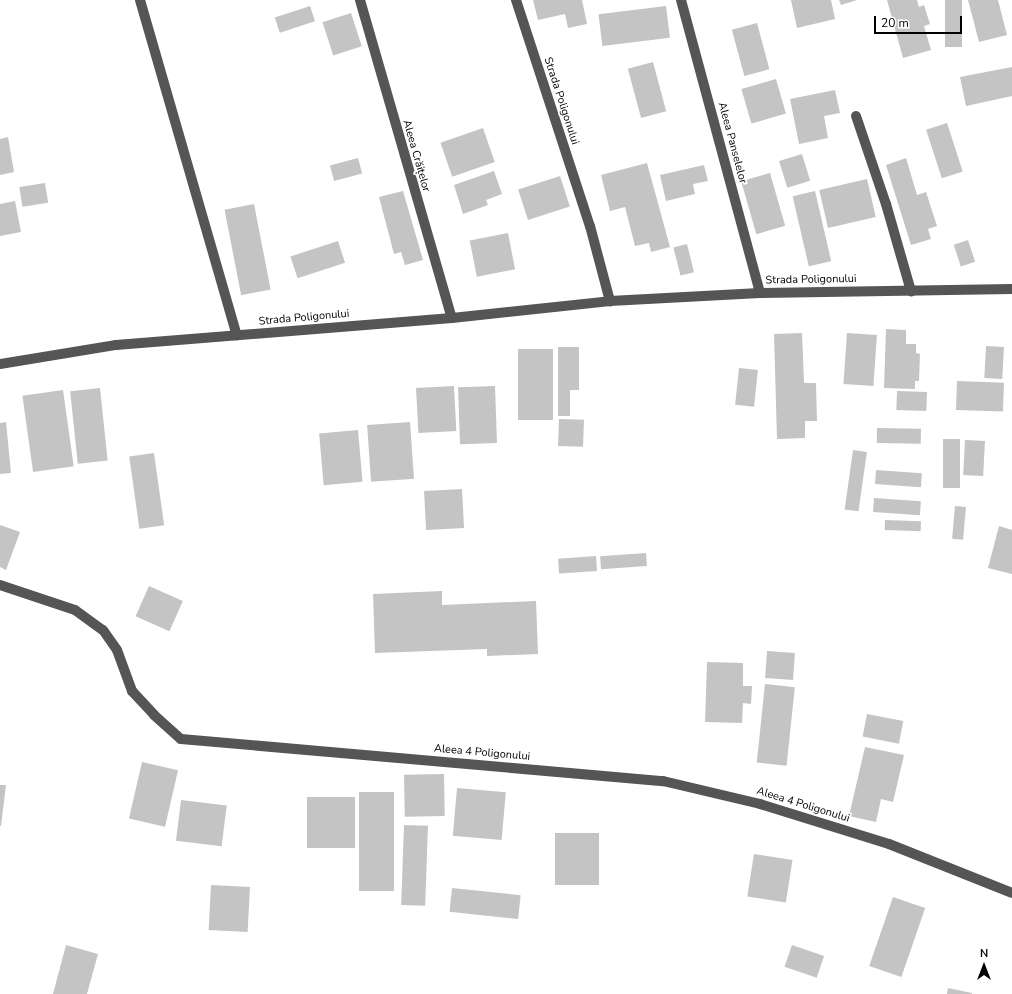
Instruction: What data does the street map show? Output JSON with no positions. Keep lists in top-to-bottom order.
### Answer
{
  "streets": {
    "street": [
      "Strada Poligonului",
      "Aleea Panselelor",
      "Aleea Crăițelor",
      "Aleea 4 Poligonului"
    ]
  },
  "crossings": [
    ["Strada Poligonului", "Aleea Panselelor"],
    ["Strada Poligonului", "Aleea Crăițelor"]
  ],
  "scale_bar": "20 m",
  "north": "top"
}
